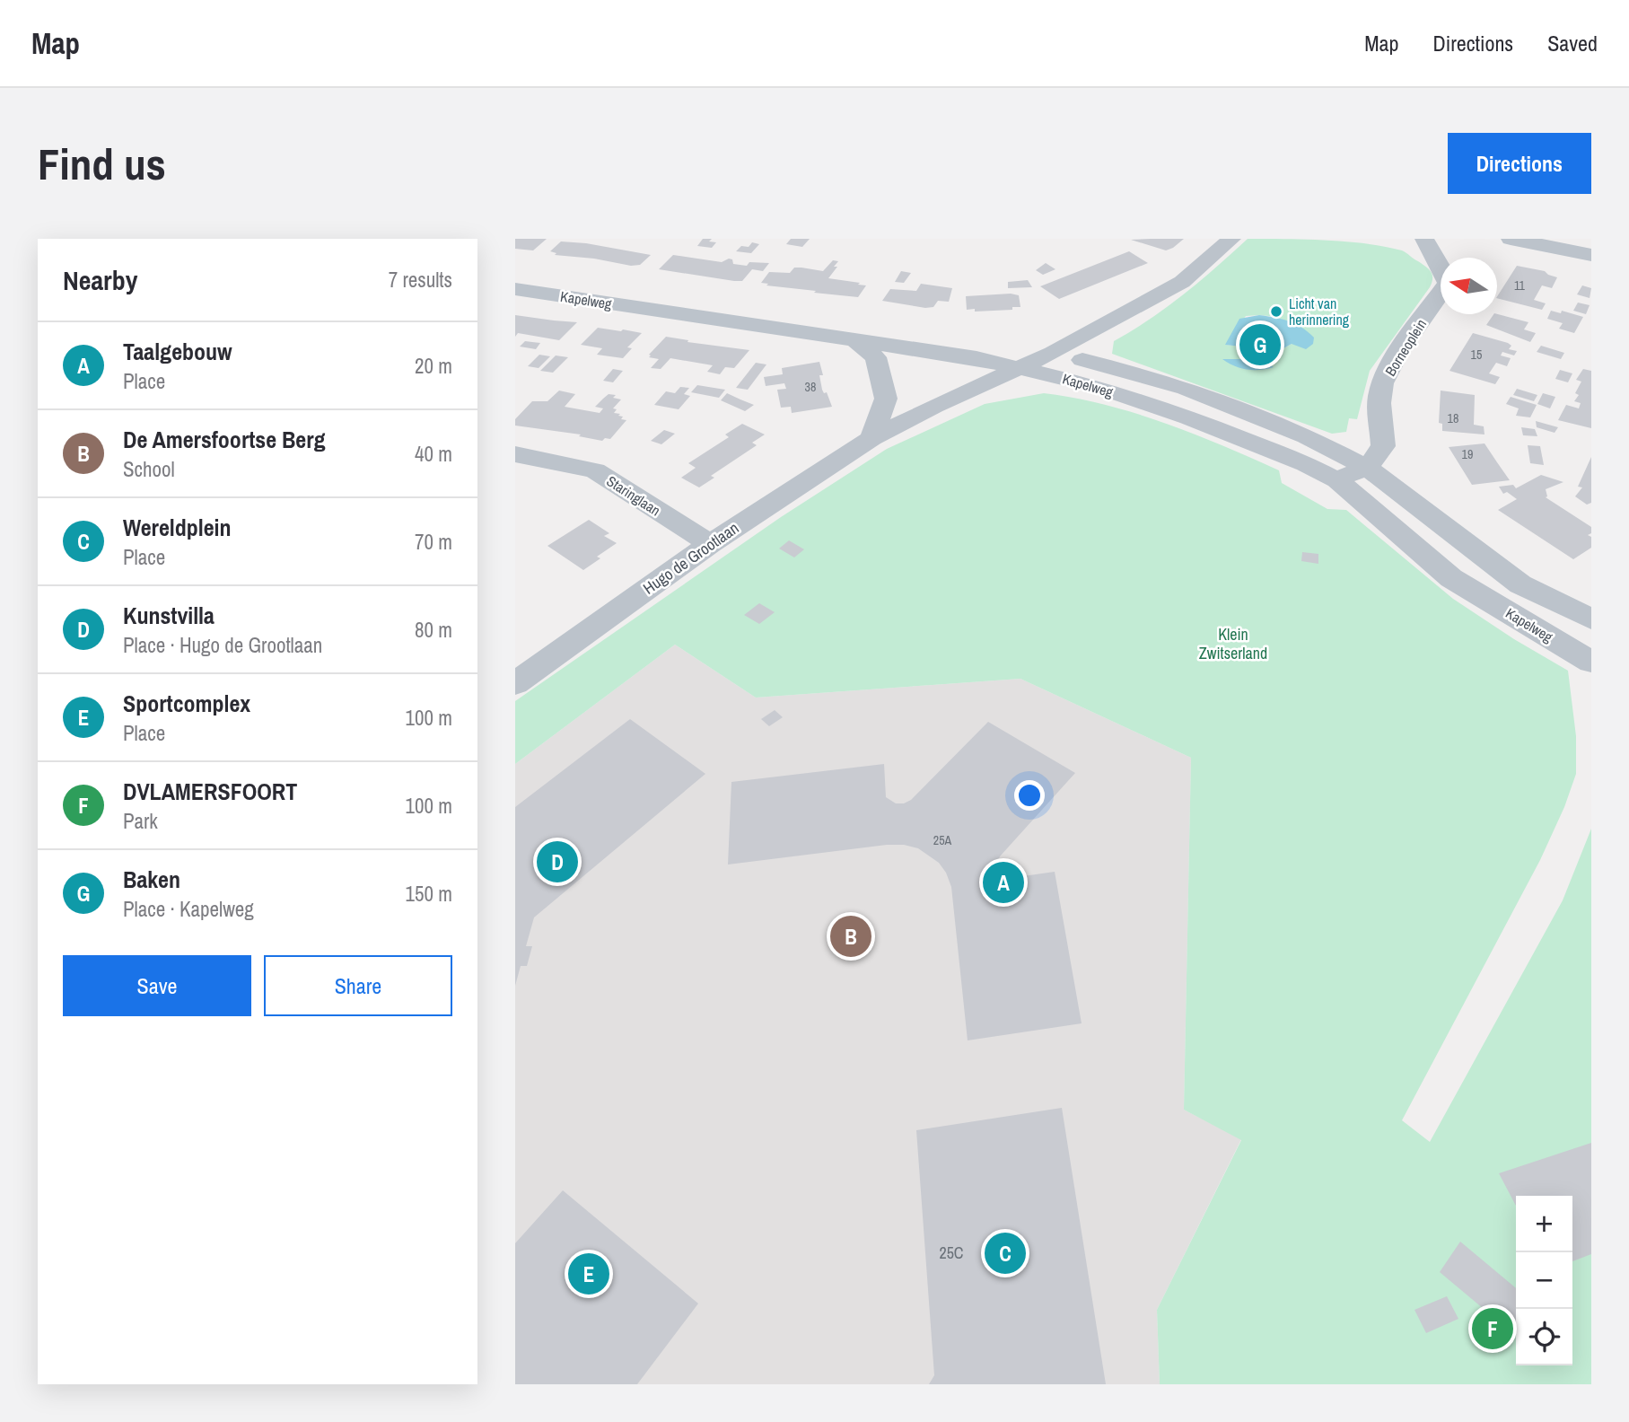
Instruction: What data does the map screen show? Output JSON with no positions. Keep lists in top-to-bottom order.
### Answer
{
  "streets": {
    "street": [
      "Kapelweg",
      "Borneoplein",
      "Staringlaan",
      "Hugo de Grootlaan"
    ]
  },
  "crossings": [
    ["Kapelweg", "Borneoplein"],
    ["Kapelweg", "Hugo de Grootlaan"],
    ["Staringlaan", "Hugo de Grootlaan"]
  ],
  "parks": ["Klein Zwitserland"],
  "places": ["Licht van herinnering"],
  "house_numbers": [
    "11",
    "15",
    "38",
    "18",
    "19",
    "25A",
    "25C"
  ],
  "north": "left",
  "page": {
    "header": "Map",
    "nav": ["Map", "Directions", "Saved"],
    "buttons": [
      "Directions",
      ["Save", "Share"]
    ],
    "title": "Find us",
    "heading": ["Nearby", "7 results"],
    "list": [
      {
        "mark": "A",
        "name": "Taalgebouw",
        "note": "Place",
        "value": "20 m"
      },
      {
        "mark": "B",
        "name": "De Amersfoortse Berg",
        "note": "School",
        "value": "40 m"
      },
      {
        "mark": "C",
        "name": "Wereldplein",
        "note": "Place",
        "value": "70 m"
      },
      {
        "mark": "D",
        "name": "Kunstvilla",
        "note": "Place · Hugo de Grootlaan",
        "value": "80 m"
      },
      {
        "mark": "E",
        "name": "Sportcomplex",
        "note": "Place",
        "value": "100 m"
      },
      {
        "mark": "F",
        "name": "DVLAMERSFOORT",
        "note": "Park",
        "value": "100 m"
      },
      {
        "mark": "G",
        "name": "Baken",
        "note": "Place · Kapelweg",
        "value": "150 m"
      }
    ],
    "pins": [
      "G",
      "D",
      "A",
      "B",
      "C",
      "E",
      "F"
    ],
    "map_buttons": ["+", "−"]
  }
}
